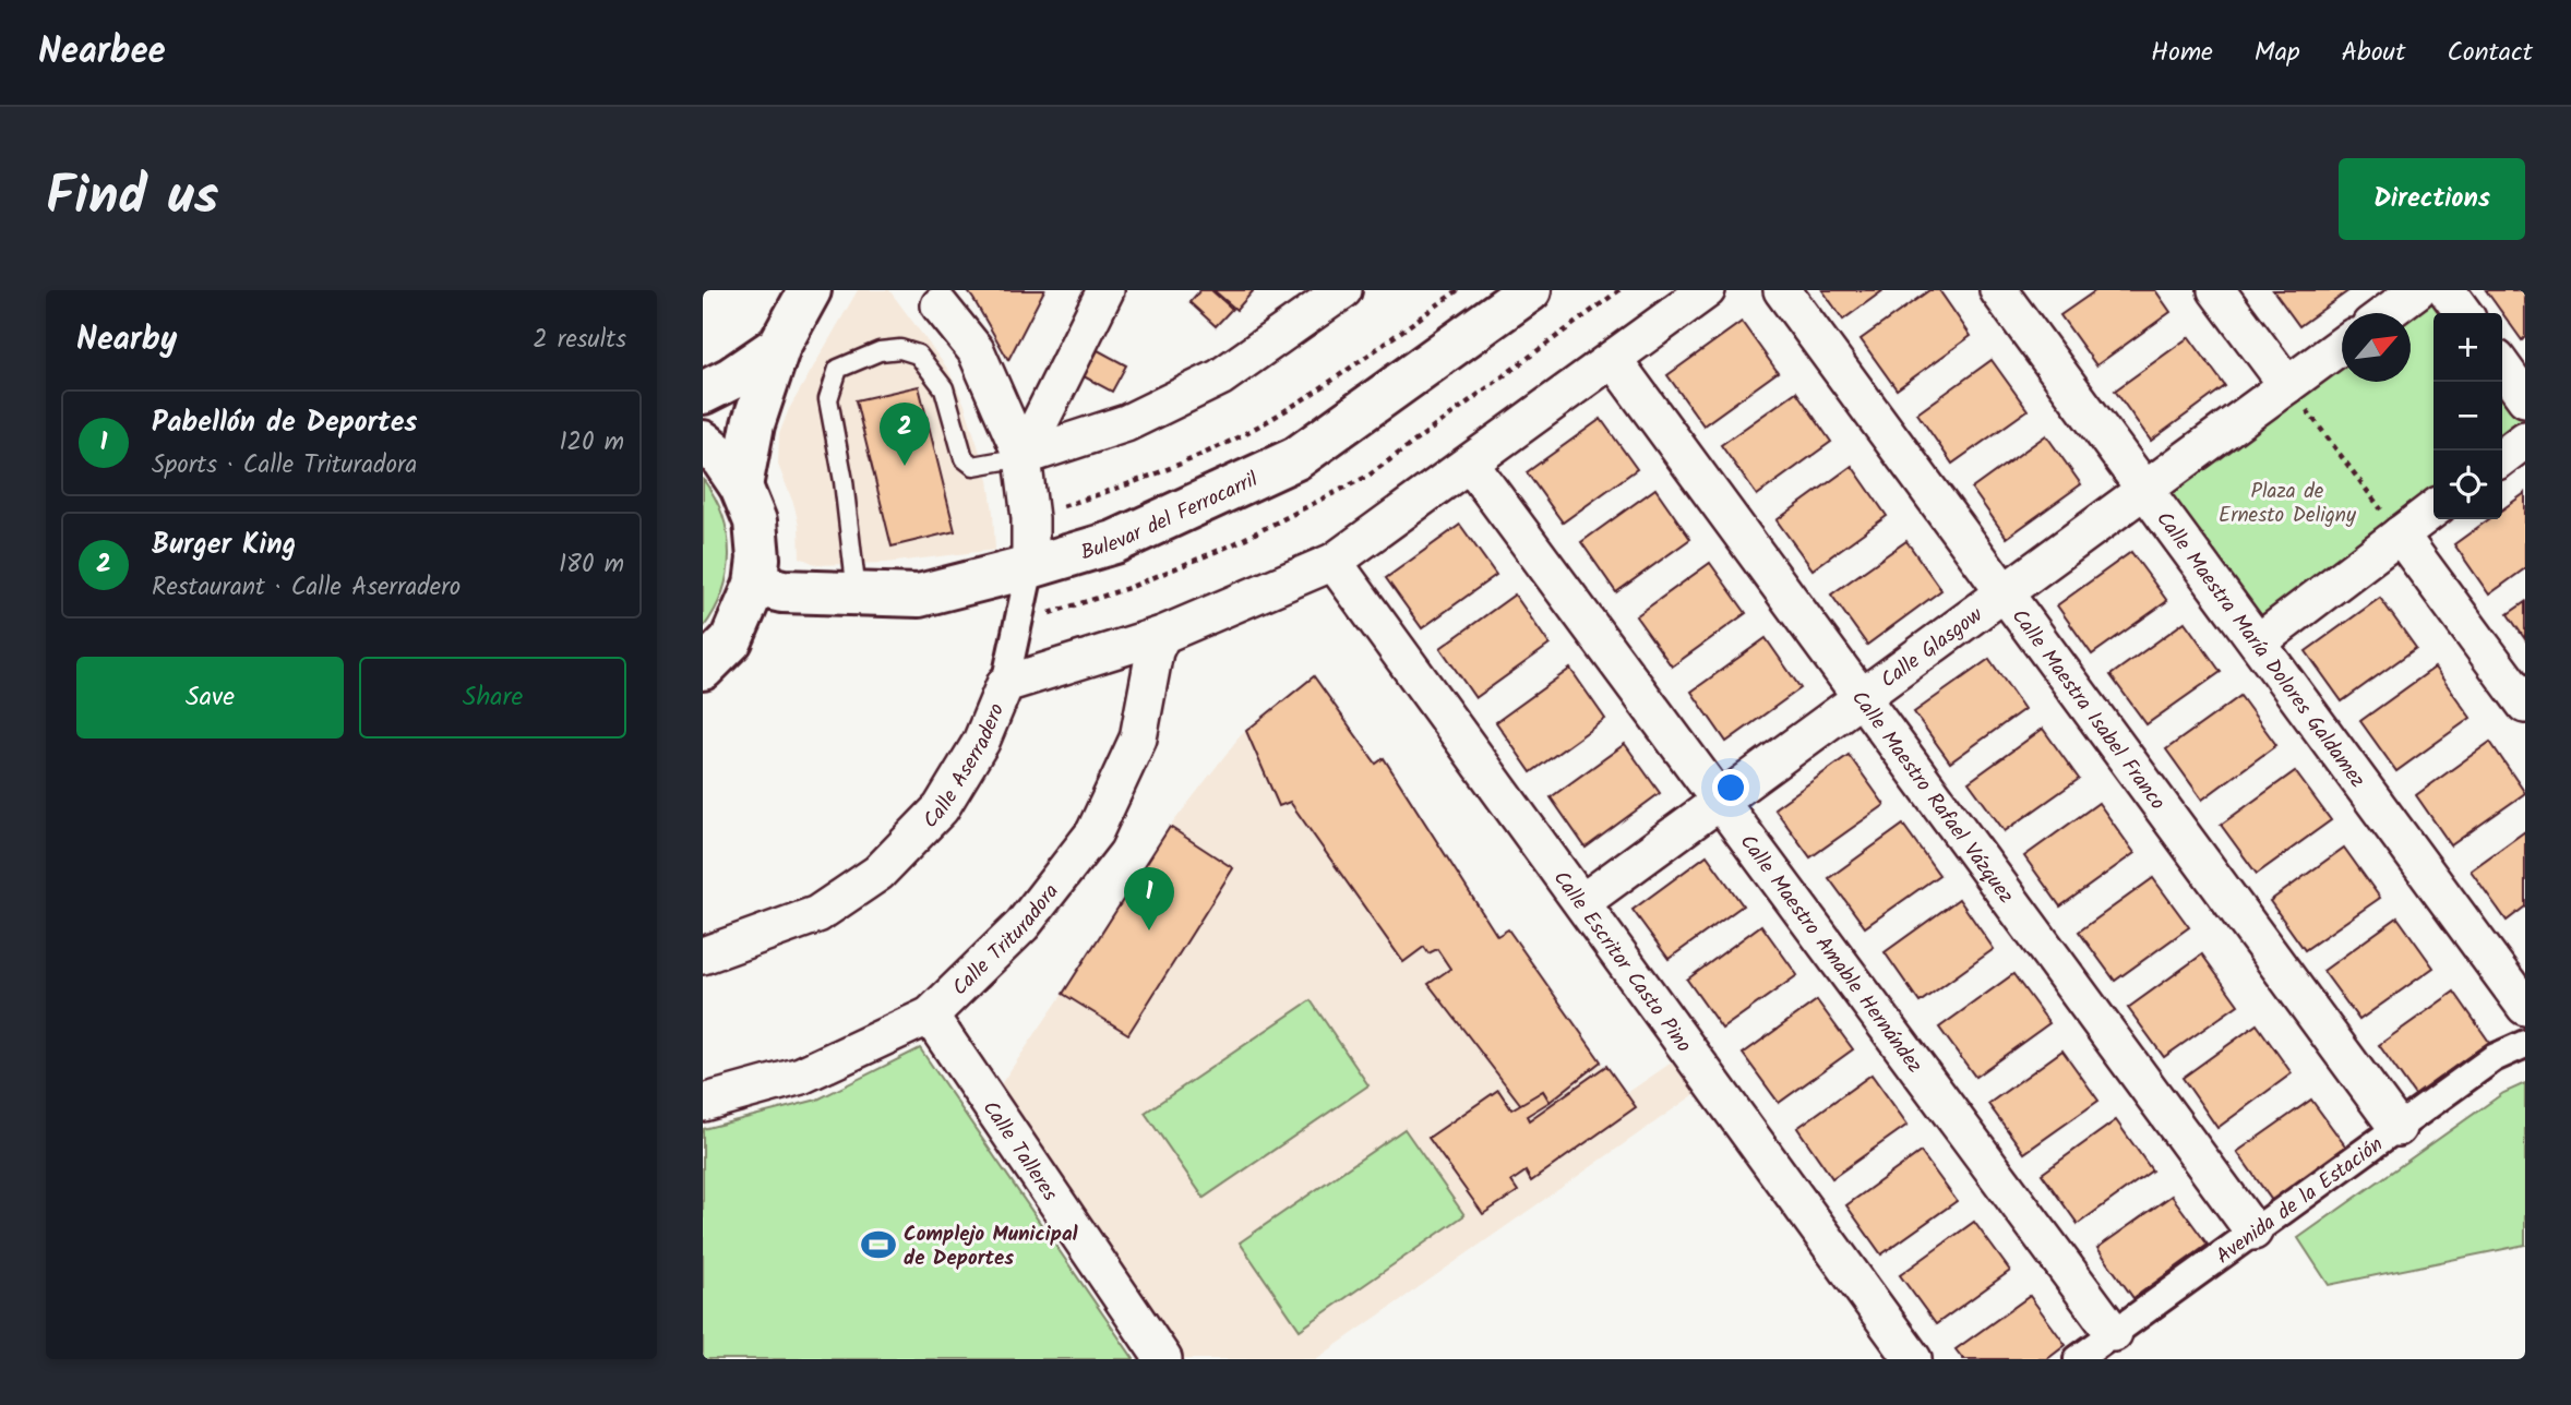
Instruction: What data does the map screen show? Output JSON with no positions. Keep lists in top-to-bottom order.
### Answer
{
  "streets": {
    "street": [
      "Bulevar del Ferrocarril",
      "Calle Glasgow",
      "Calle Maestra María Dolores Galdamez",
      "Calle Maestra Isabel Franco",
      "Calle Aserradero",
      "Calle Maestro Rafael Vázquez",
      "Calle Trituradora",
      "Calle Maestro Amable Hernández",
      "Calle Escritor Casto Pino",
      "Calle Talleres",
      "Avenida de la Estación"
    ]
  },
  "crossings": [
    ["Bulevar del Ferrocarril", "Calle Aserradero"],
    ["Calle Glasgow", "Calle Maestra María Dolores Galdamez"],
    ["Calle Glasgow", "Calle Maestra Isabel Franco"],
    ["Calle Glasgow", "Calle Maestro Rafael Vázquez"],
    ["Calle Glasgow", "Calle Maestro Amable Hernández"],
    ["Calle Glasgow", "Calle Escritor Casto Pino"],
    ["Calle Maestra Isabel Franco", "Avenida de la Estación"],
    ["Calle Maestro Rafael Vázquez", "Avenida de la Estación"],
    ["Calle Trituradora", "Calle Talleres"],
    ["Calle Maestro Amable Hernández", "Avenida de la Estación"]
  ],
  "parks": ["Plaza de Ernesto Deligny"],
  "places": {
    "sports": ["Complejo Municipal de Deportes"]
  },
  "north": "top right",
  "page": {
    "header": "Nearbee",
    "nav": [
      "Home",
      "Map",
      "About",
      "Contact"
    ],
    "title": "Find us",
    "buttons": [
      "Directions",
      ["Save", "Share"]
    ],
    "heading": ["Nearby", "2 results"],
    "map_buttons": ["+", "−"],
    "list": [
      {
        "mark": "1",
        "name": "Pabellón de Deportes",
        "note": "Sports · Calle Trituradora",
        "value": "120 m"
      },
      {
        "mark": "2",
        "name": "Burger King",
        "note": "Restaurant · Calle Aserradero",
        "value": "180 m"
      }
    ],
    "pins": ["2", "1"]
  }
}
